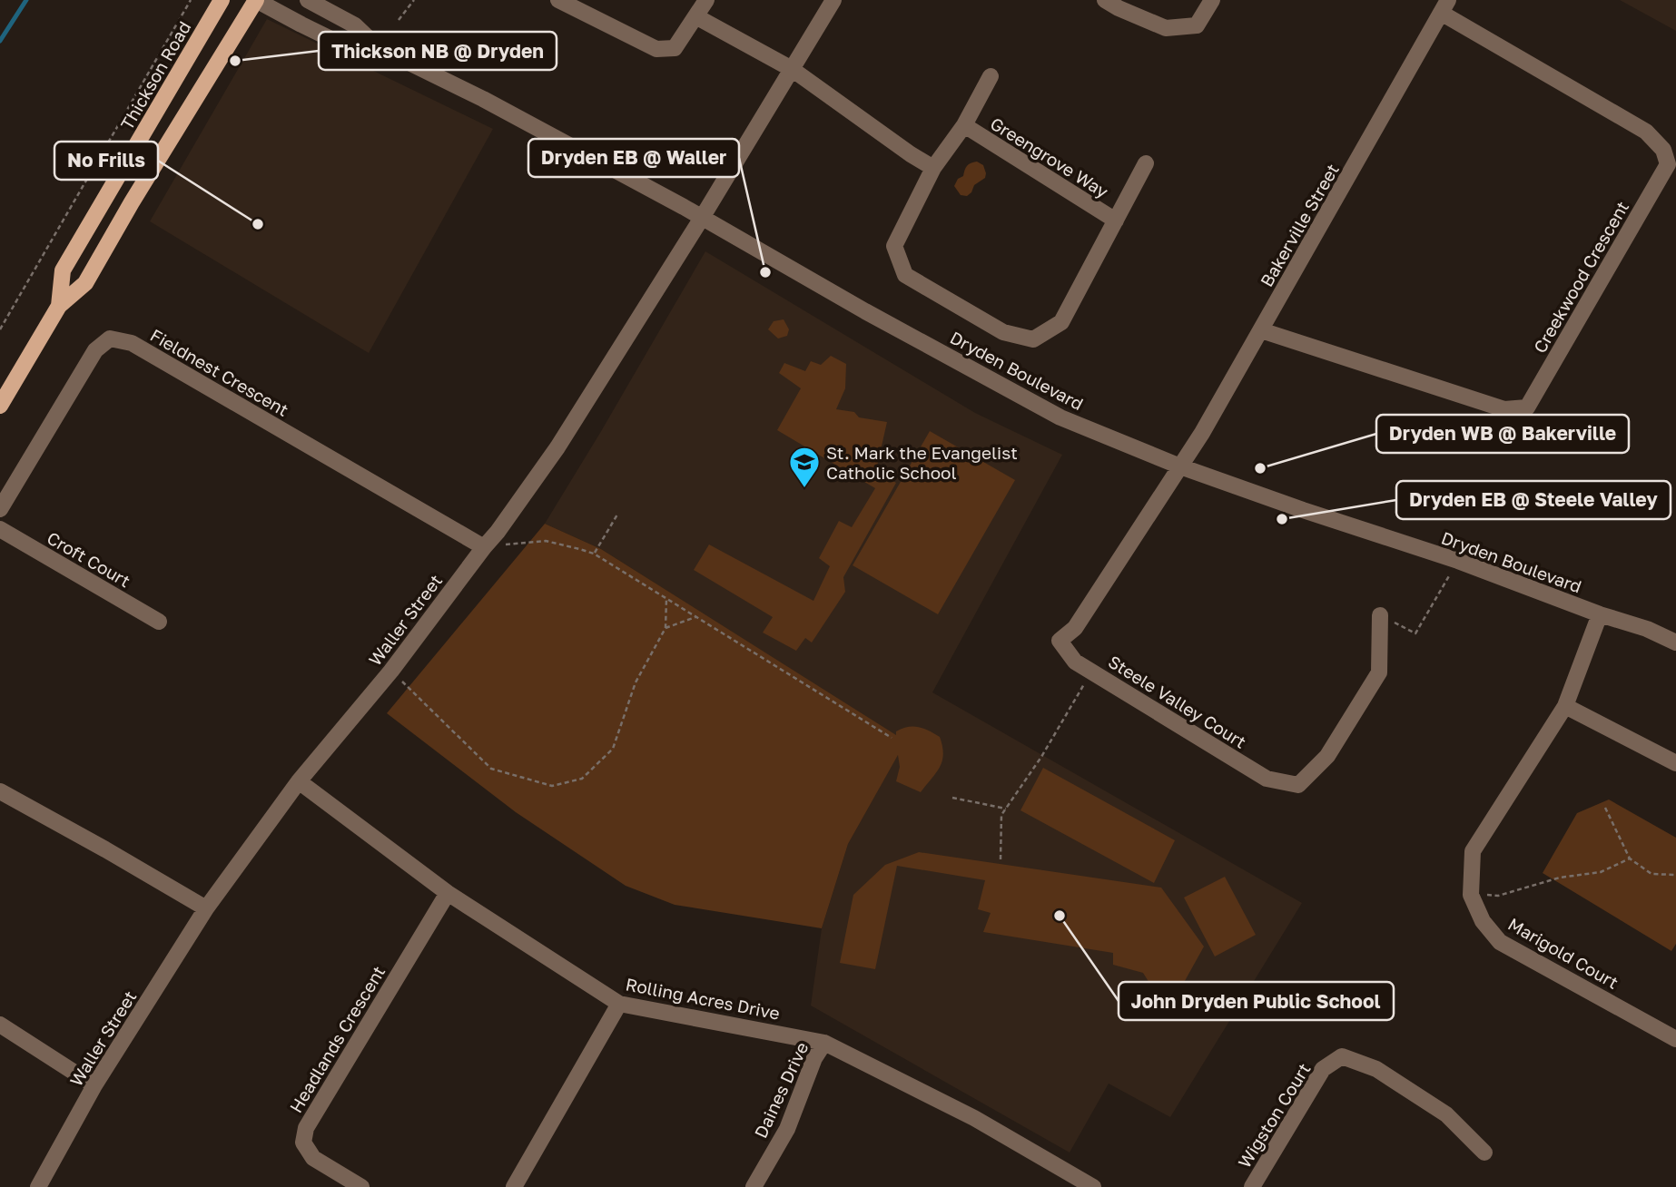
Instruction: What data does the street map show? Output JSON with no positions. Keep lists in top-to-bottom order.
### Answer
{
  "streets": {
    "main road": ["Thickson Road"],
    "street": [
      "Greengrove Way",
      "Bakerville Street",
      "Creekwood Crescent",
      "Dryden Boulevard",
      "Fieldnest Crescent",
      "Croft Court",
      "Waller Street",
      "Steele Valley Court",
      "Marigold Court",
      "Rolling Acres Drive",
      "Headlands Crescent",
      "Daines Drive",
      "Wigston Court"
    ]
  },
  "crossings": [
    ["Thickson Road", "Dryden Boulevard"],
    ["Bakerville Street", "Creekwood Crescent"],
    ["Bakerville Street", "Dryden Boulevard"],
    ["Bakerville Street", "Steele Valley Court"],
    ["Dryden Boulevard", "Waller Street"],
    ["Dryden Boulevard", "Steele Valley Court"],
    ["Dryden Boulevard", "Marigold Court"],
    ["Fieldnest Crescent", "Waller Street"],
    ["Waller Street", "Rolling Acres Drive"],
    ["Rolling Acres Drive", "Headlands Crescent"],
    ["Rolling Acres Drive", "Daines Drive"]
  ],
  "places": {
    "other": [
      "Thickson NB @ Dryden",
      "No Frills",
      "Dryden EB @ Waller",
      "Dryden WB @ Bakerville",
      "Dryden EB @ Steele Valley",
      "John Dryden Public School"
    ],
    "school or university": ["St. Mark the Evangelist Catholic School"]
  }
}
